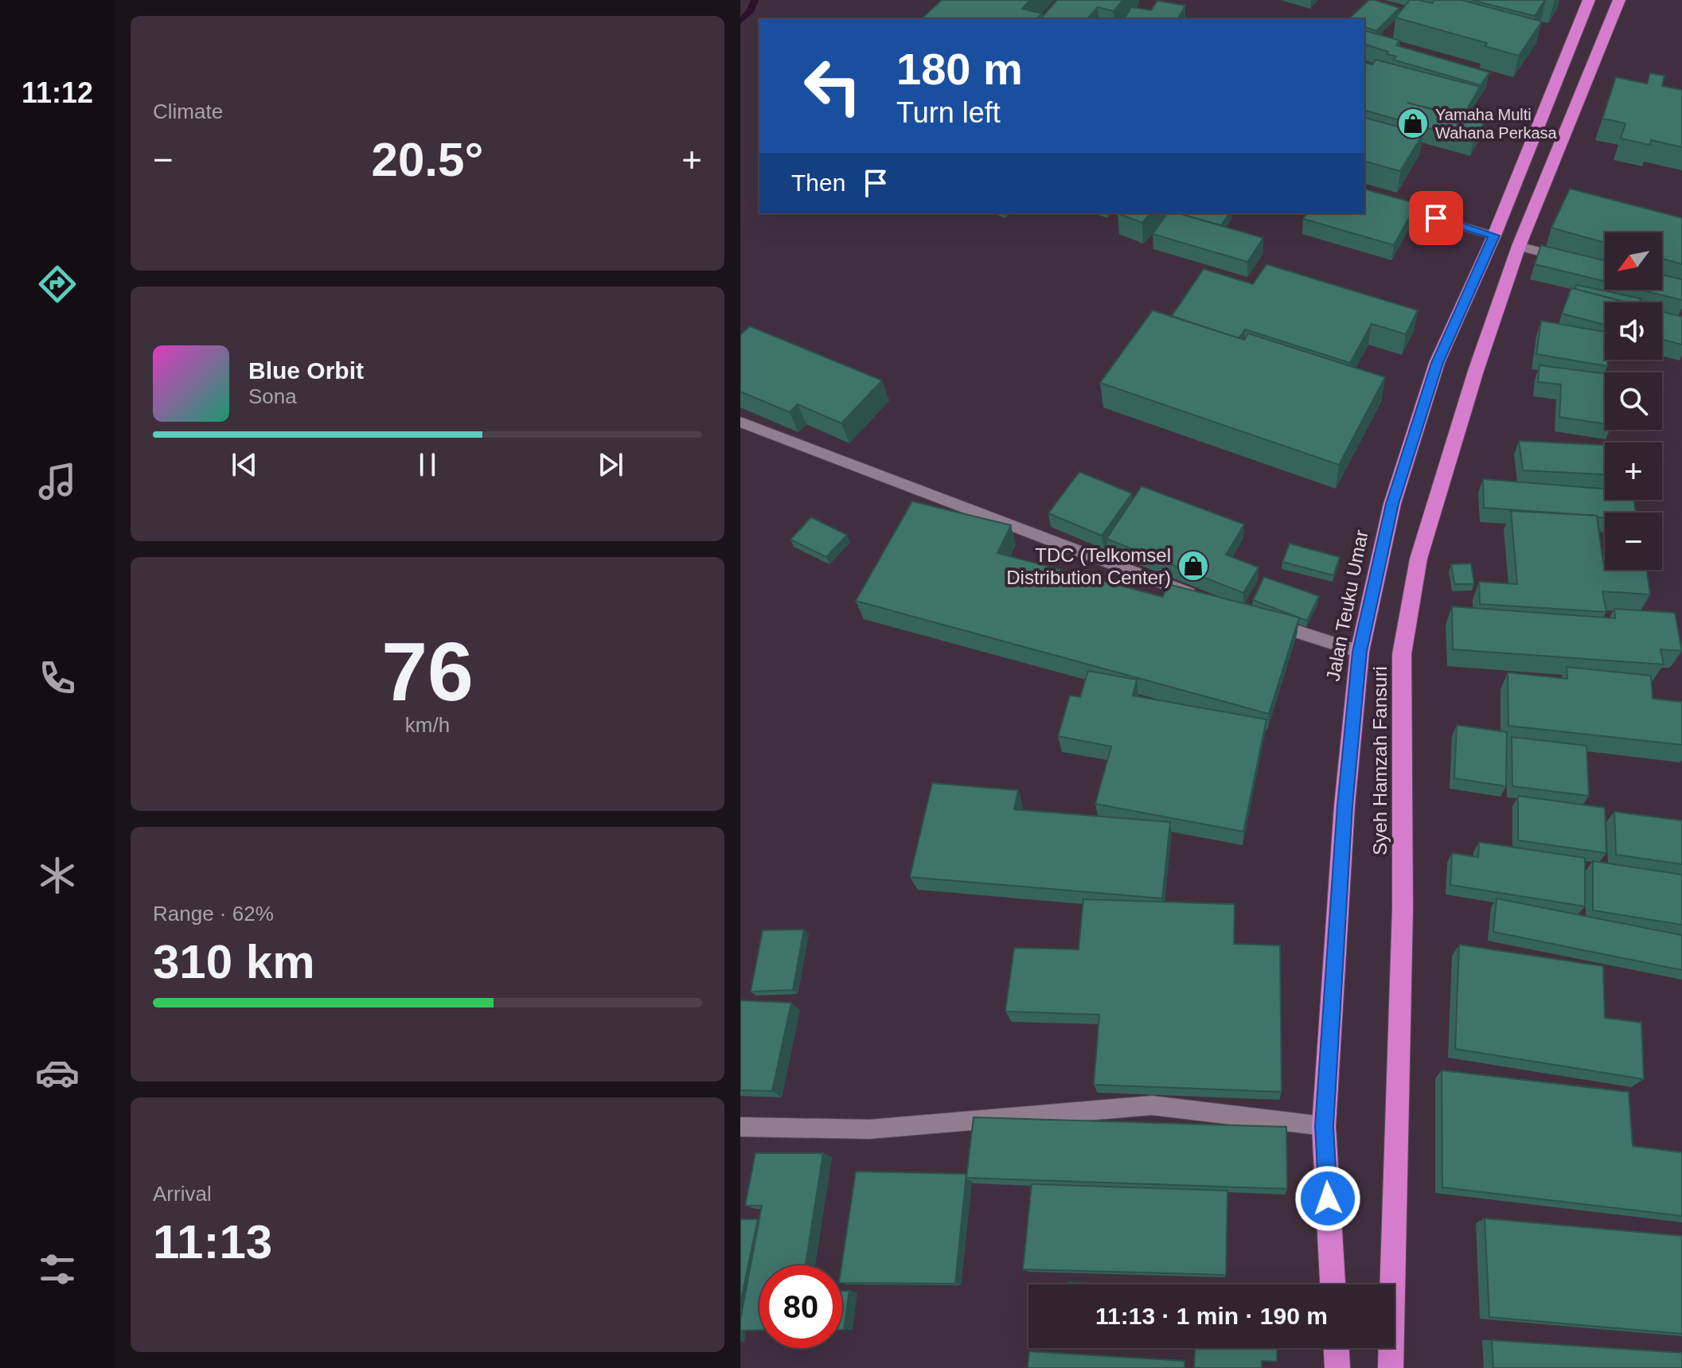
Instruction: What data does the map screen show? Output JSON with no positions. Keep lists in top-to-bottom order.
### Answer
{
  "streets": {
    "highway": ["Jalan Teuku Umar", "Syeh Hamzah Fansuri"]
  },
  "places": {
    "shop": ["Yamaha Multi Wahana Perkasa", "TDC (Telkomsel Distribution Center)"]
  },
  "north": "bottom left",
  "page": {
    "tabs": "11:12",
    "tile": [
      "Climate",
      ["76", "km/h"],
      ["Range · 62%", "310 km"],
      ["Arrival", "11:13"]
    ],
    "turn": ["180 m", "Turn left"],
    "heat": ["−", "20.5°", "+"],
    "then": "Then",
    "map_buttons": ["+", "−"],
    "song": ["Blue Orbit", "Sona"],
    "limit": "80",
    "trip": "11:13 · 1 min · 190 m"
  }
}
